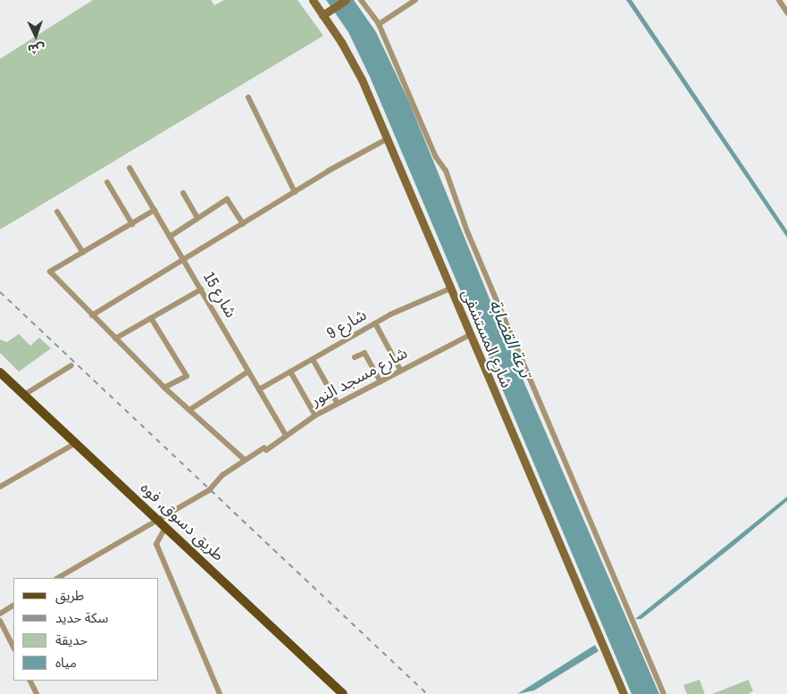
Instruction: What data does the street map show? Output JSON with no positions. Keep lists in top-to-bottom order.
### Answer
{
  "streets": {
    "main road": ["شارع المستشفى", "طريق دسوق, فوه"],
    "street": ["شارع 15", "شارع 9", "شارع مسجد النور"]
  },
  "crossings": [
    ["شارع 15", "شارع 9"],
    ["شارع 15", "شارع مسجد النور"],
    ["شارع 9", "شارع المستشفى"],
    ["شارع المستشفى", "شارع مسجد النور"],
    ["شارع مسجد النور", "طريق دسوق, فوه"]
  ],
  "water": ["ترعة القضابة"],
  "legend": [
    "طريق",
    "سكة حديد",
    "حديقة",
    "مياه"
  ],
  "north": "bottom"
}
